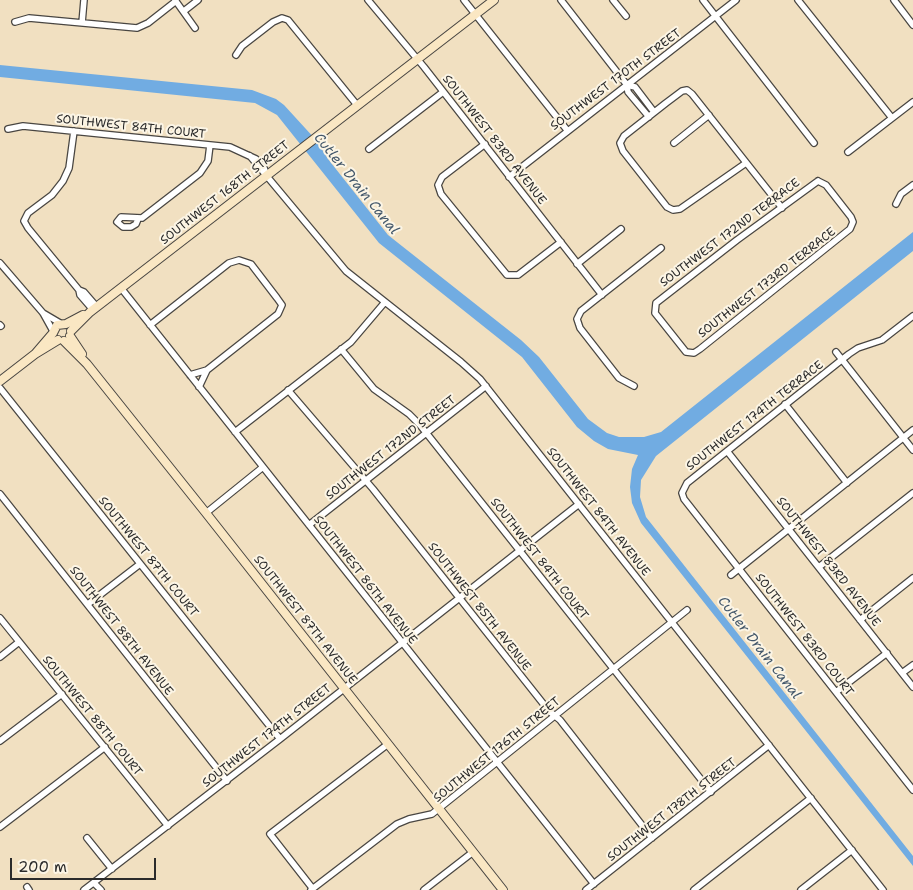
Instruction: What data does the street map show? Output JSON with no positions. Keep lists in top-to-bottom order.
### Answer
{
  "streets": {
    "street": [
      "SOUTHWEST 170TH STREET",
      "SOUTHWEST 84TH COURT",
      "SOUTHWEST 83RD AVENUE",
      "SOUTHWEST 168TH STREET",
      "SOUTHWEST 172ND TERRACE",
      "SOUTHWEST 173RD TERRACE",
      "SOUTHWEST 174TH TERRACE",
      "SOUTHWEST 172ND STREET",
      "SOUTHWEST 84TH AVENUE",
      "SOUTHWEST 87TH COURT",
      "SOUTHWEST 86TH AVENUE",
      "SOUTHWEST 85TH AVENUE",
      "SOUTHWEST 87TH AVENUE",
      "SOUTHWEST 88TH AVENUE",
      "SOUTHWEST 83RD COURT",
      "SOUTHWEST 88TH COURT",
      "SOUTHWEST 174TH STREET",
      "SOUTHWEST 176TH STREET",
      "SOUTHWEST 178TH STREET"
    ]
  },
  "crossings": [
    ["SOUTHWEST 170TH STREET", "SOUTHWEST 83RD AVENUE"],
    ["SOUTHWEST 84TH COURT", "SOUTHWEST 168TH STREET"],
    ["SOUTHWEST 84TH COURT", "SOUTHWEST 172ND STREET"],
    ["SOUTHWEST 84TH COURT", "SOUTHWEST 84TH AVENUE"],
    ["SOUTHWEST 84TH COURT", "SOUTHWEST 174TH STREET"],
    ["SOUTHWEST 84TH COURT", "SOUTHWEST 176TH STREET"],
    ["SOUTHWEST 84TH COURT", "SOUTHWEST 178TH STREET"],
    ["SOUTHWEST 83RD AVENUE", "SOUTHWEST 168TH STREET"],
    ["SOUTHWEST 83RD AVENUE", "SOUTHWEST 174TH TERRACE"],
    ["SOUTHWEST 168TH STREET", "SOUTHWEST 84TH AVENUE"],
    ["SOUTHWEST 168TH STREET", "SOUTHWEST 86TH AVENUE"],
    ["SOUTHWEST 168TH STREET", "SOUTHWEST 87TH AVENUE"],
    ["SOUTHWEST 172ND TERRACE", "SOUTHWEST 173RD TERRACE"],
    ["SOUTHWEST 174TH TERRACE", "SOUTHWEST 83RD COURT"],
    ["SOUTHWEST 172ND STREET", "SOUTHWEST 84TH AVENUE"],
    ["SOUTHWEST 172ND STREET", "SOUTHWEST 86TH AVENUE"],
    ["SOUTHWEST 172ND STREET", "SOUTHWEST 85TH AVENUE"],
    ["SOUTHWEST 84TH AVENUE", "SOUTHWEST 174TH STREET"],
    ["SOUTHWEST 84TH AVENUE", "SOUTHWEST 176TH STREET"],
    ["SOUTHWEST 84TH AVENUE", "SOUTHWEST 178TH STREET"],
    ["SOUTHWEST 87TH COURT", "SOUTHWEST 174TH STREET"],
    ["SOUTHWEST 86TH AVENUE", "SOUTHWEST 174TH STREET"],
    ["SOUTHWEST 86TH AVENUE", "SOUTHWEST 176TH STREET"],
    ["SOUTHWEST 86TH AVENUE", "SOUTHWEST 178TH STREET"],
    ["SOUTHWEST 85TH AVENUE", "SOUTHWEST 174TH STREET"],
    ["SOUTHWEST 85TH AVENUE", "SOUTHWEST 176TH STREET"],
    ["SOUTHWEST 85TH AVENUE", "SOUTHWEST 178TH STREET"],
    ["SOUTHWEST 87TH AVENUE", "SOUTHWEST 174TH STREET"],
    ["SOUTHWEST 87TH AVENUE", "SOUTHWEST 176TH STREET"],
    ["SOUTHWEST 88TH AVENUE", "SOUTHWEST 174TH STREET"],
    ["SOUTHWEST 88TH COURT", "SOUTHWEST 174TH STREET"]
  ],
  "water": ["Cutler Drain Canal"],
  "scale_bar": "200 m"
}
